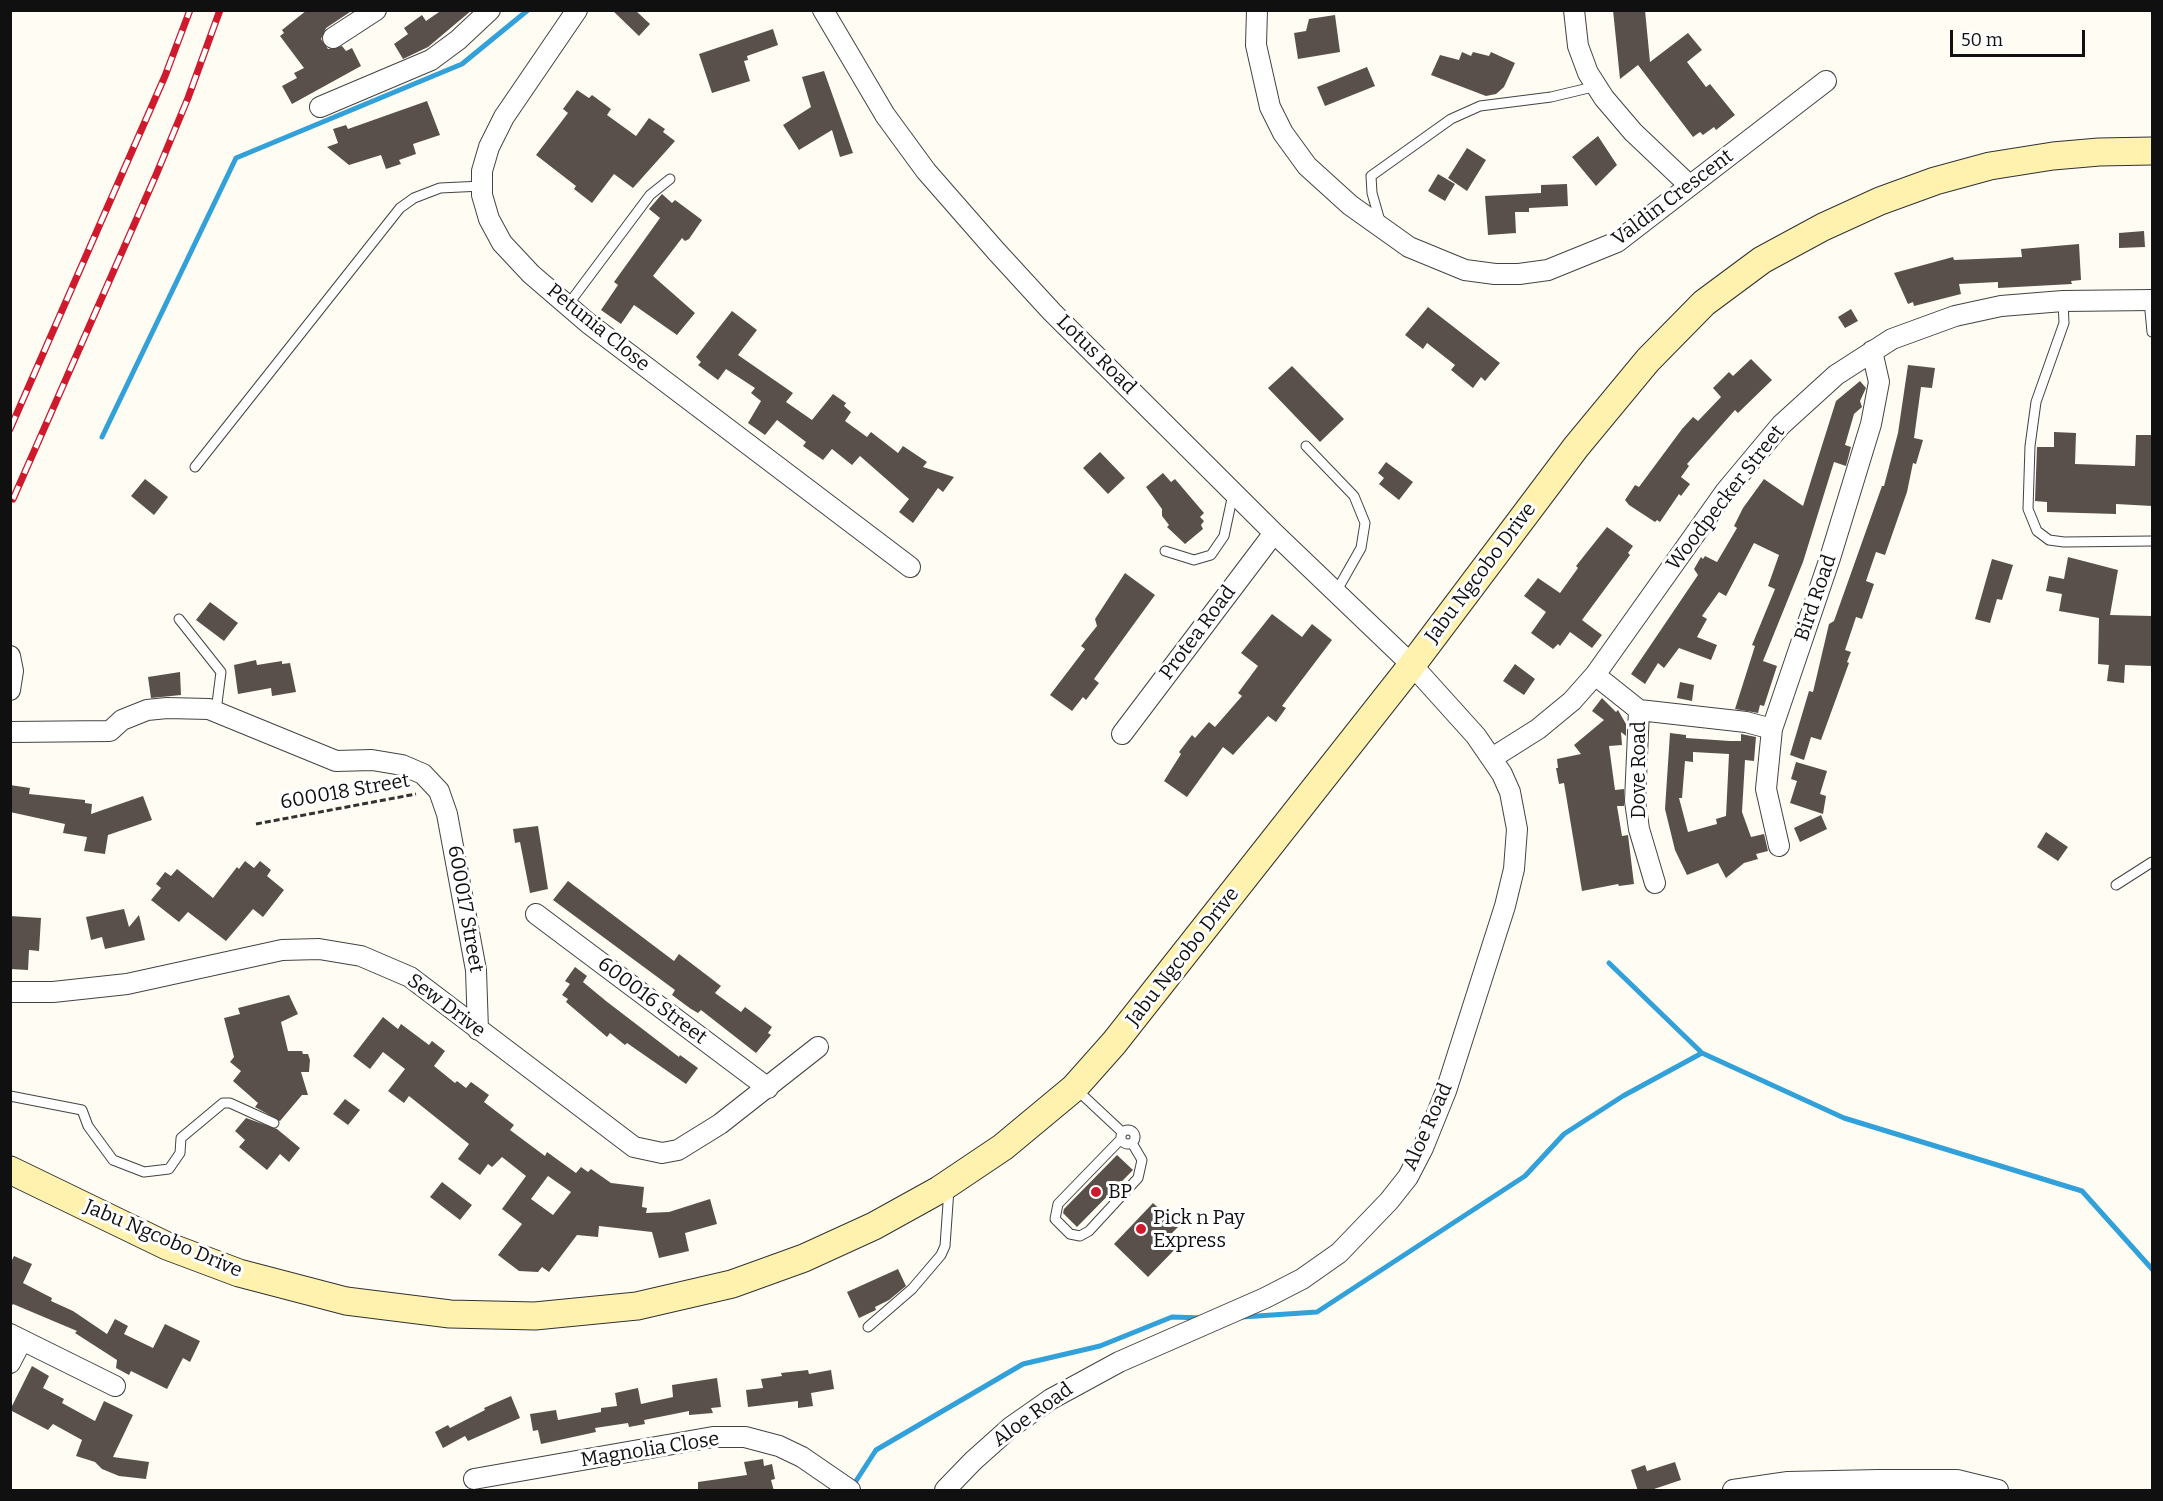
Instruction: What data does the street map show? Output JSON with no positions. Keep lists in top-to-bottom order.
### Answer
{
  "streets": {
    "main road": ["Jabu Ngcobo Drive"],
    "street": [
      "Valdin Crescent",
      "Petunia Close",
      "Lotus Road",
      "Woodpecker Street",
      "Bird Road",
      "Protea Road",
      "Dove Road",
      "600017 Street",
      "600016 Street",
      "Sew Drive",
      "Aloe Road",
      "Magnolia Close"
    ],
    "path": ["600018 Street"]
  },
  "crossings": [
    ["Lotus Road", "Jabu Ngcobo Drive"],
    ["Lotus Road", "Protea Road"],
    ["Lotus Road", "Aloe Road"],
    ["Woodpecker Street", "Bird Road"],
    ["Woodpecker Street", "Dove Road"],
    ["Woodpecker Street", "Aloe Road"],
    ["Jabu Ngcobo Drive", "Aloe Road"],
    ["600018 Street", "600017 Street"],
    ["600017 Street", "Sew Drive"],
    ["600016 Street", "Sew Drive"]
  ],
  "places": ["BP", "Pick n Pay Express"],
  "scale_bar": "50 m"
}
